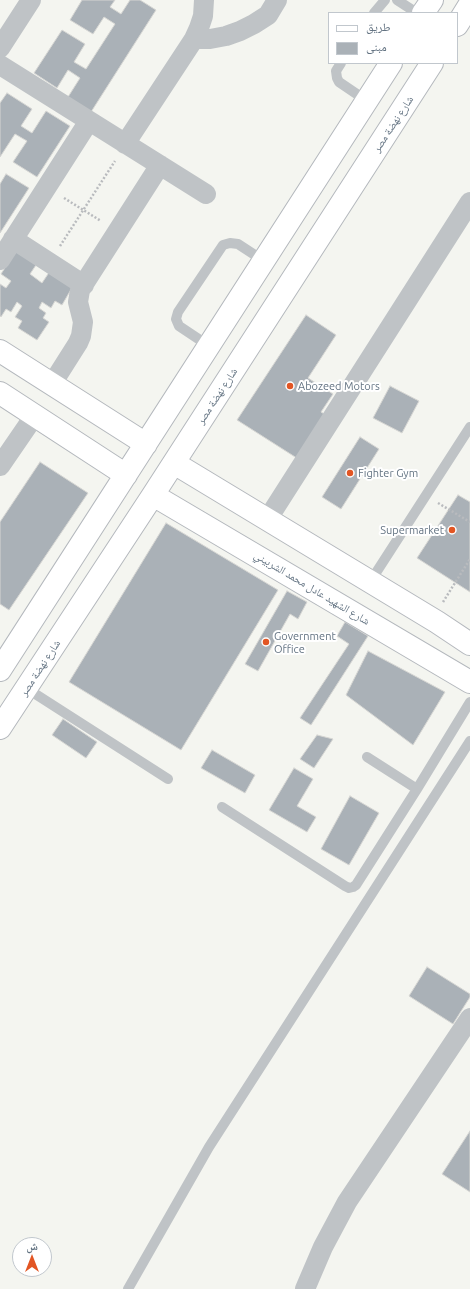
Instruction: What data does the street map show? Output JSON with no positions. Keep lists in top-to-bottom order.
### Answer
{
  "streets": {
    "street": ["شارع نهضة مصر", "شارع الشهيد عادل محمد الشربيني"]
  },
  "crossings": [
    ["شارع نهضة مصر", "شارع الشهيد عادل محمد الشربيني"]
  ],
  "places": [
    "Abozeed Motors",
    "Fighter Gym",
    "Supermarket",
    "Government Office"
  ],
  "legend": ["طريق", "مبنى"],
  "north": "top"
}
